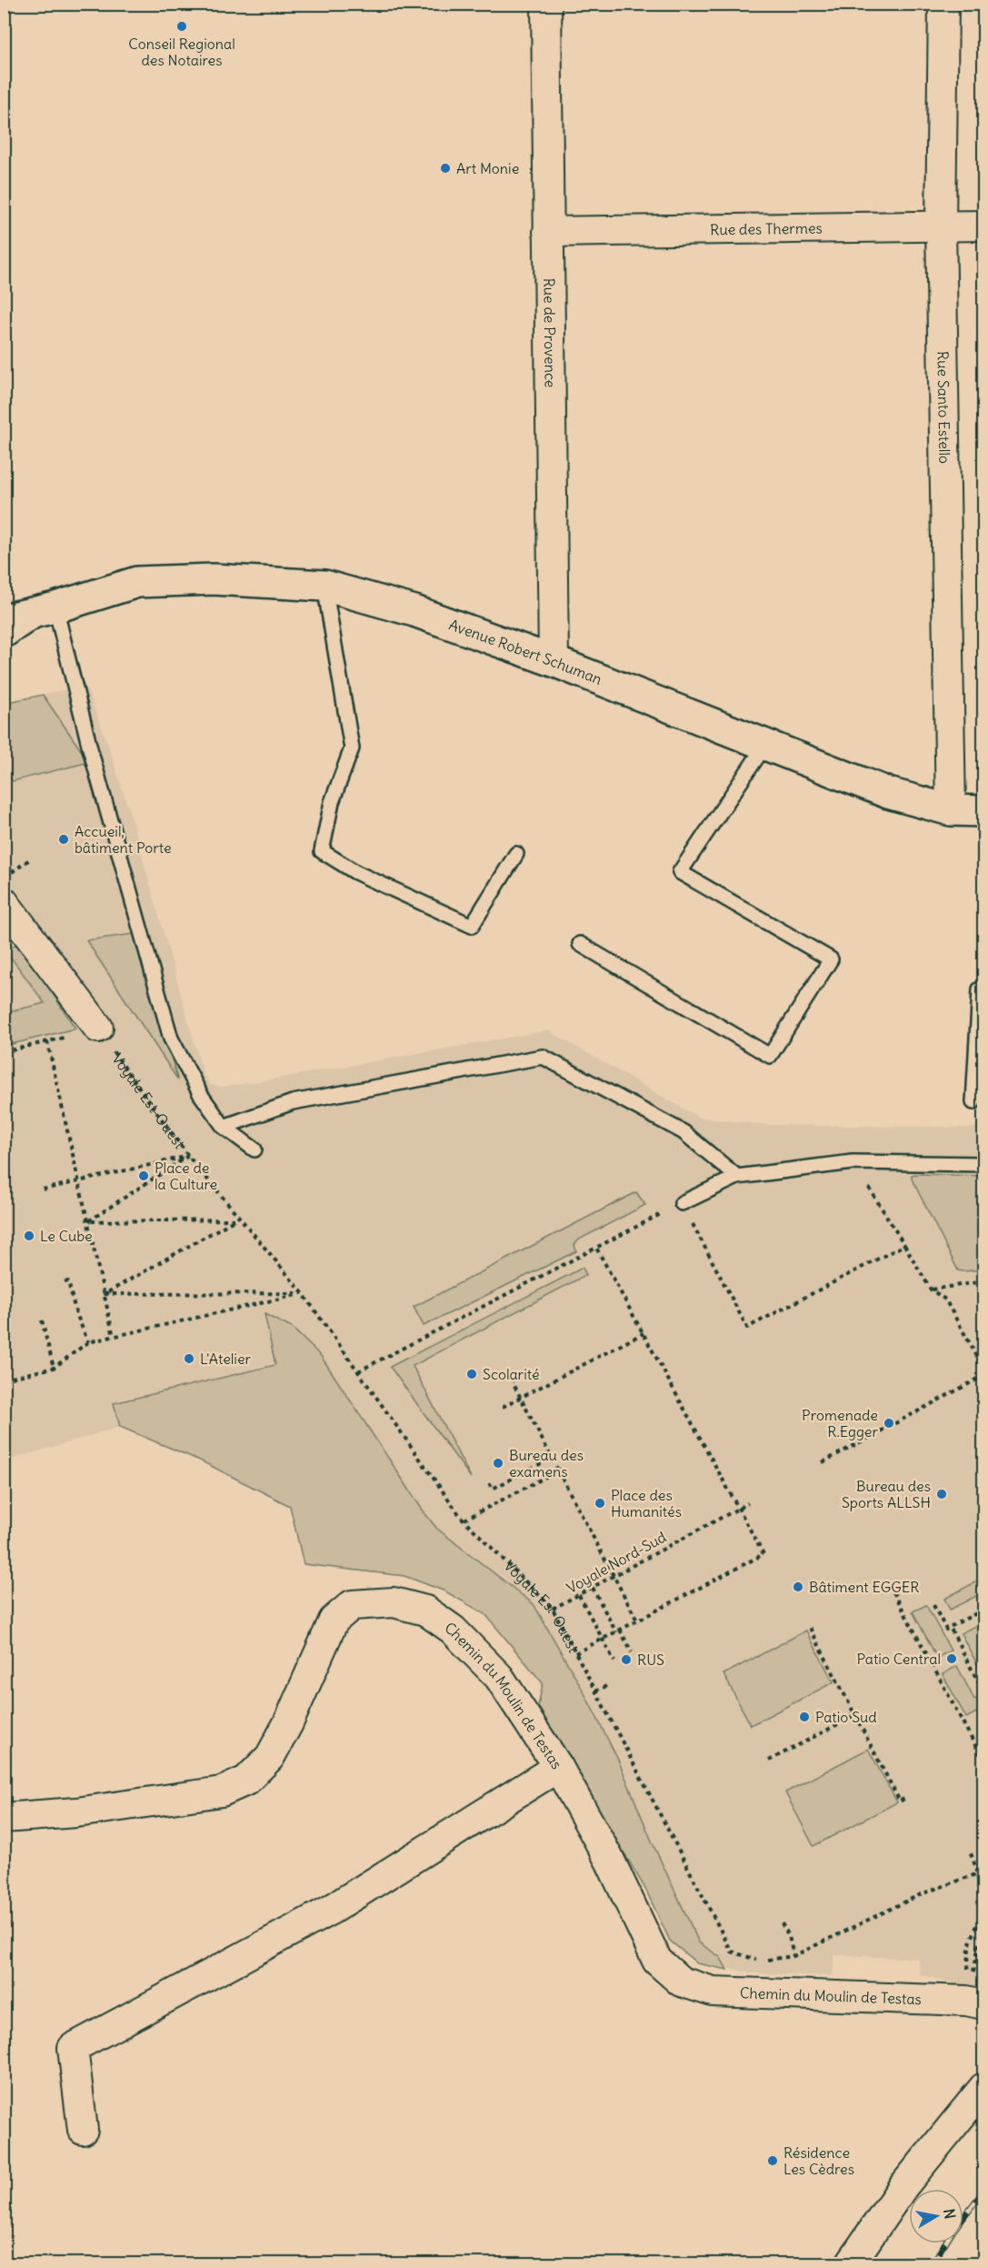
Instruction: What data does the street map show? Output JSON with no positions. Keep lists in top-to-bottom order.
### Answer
{
  "streets": {
    "street": [
      "Rue des Thermes",
      "Rue de Provence",
      "Rue Santo Estello",
      "Avenue Robert Schuman",
      "Chemin du Moulin de Testas"
    ],
    "path": ["Voyale Est-Ouest", "Voyale Nord-Sud"]
  },
  "crossings": [
    ["Rue des Thermes", "Rue de Provence"],
    ["Rue des Thermes", "Rue Santo Estello"],
    ["Rue de Provence", "Avenue Robert Schuman"],
    ["Rue Santo Estello", "Avenue Robert Schuman"],
    ["Voyale Est-Ouest", "Voyale Nord-Sud"]
  ],
  "places": [
    "Conseil Regional des Notaires",
    "Art Monie",
    "Accueil, bâtiment Porte",
    "Place de la Culture",
    "Le Cube",
    "L'Atelier",
    "Scolarité",
    "Promenade R.Egger",
    "Bureau des examens",
    "Bureau des Sports ALLSH",
    "Place des Humanités",
    "Bâtiment EGGER",
    "Patio Central",
    "RUS",
    "Patio Sud",
    "Résidence Les Cèdres"
  ],
  "north": "right"
}
